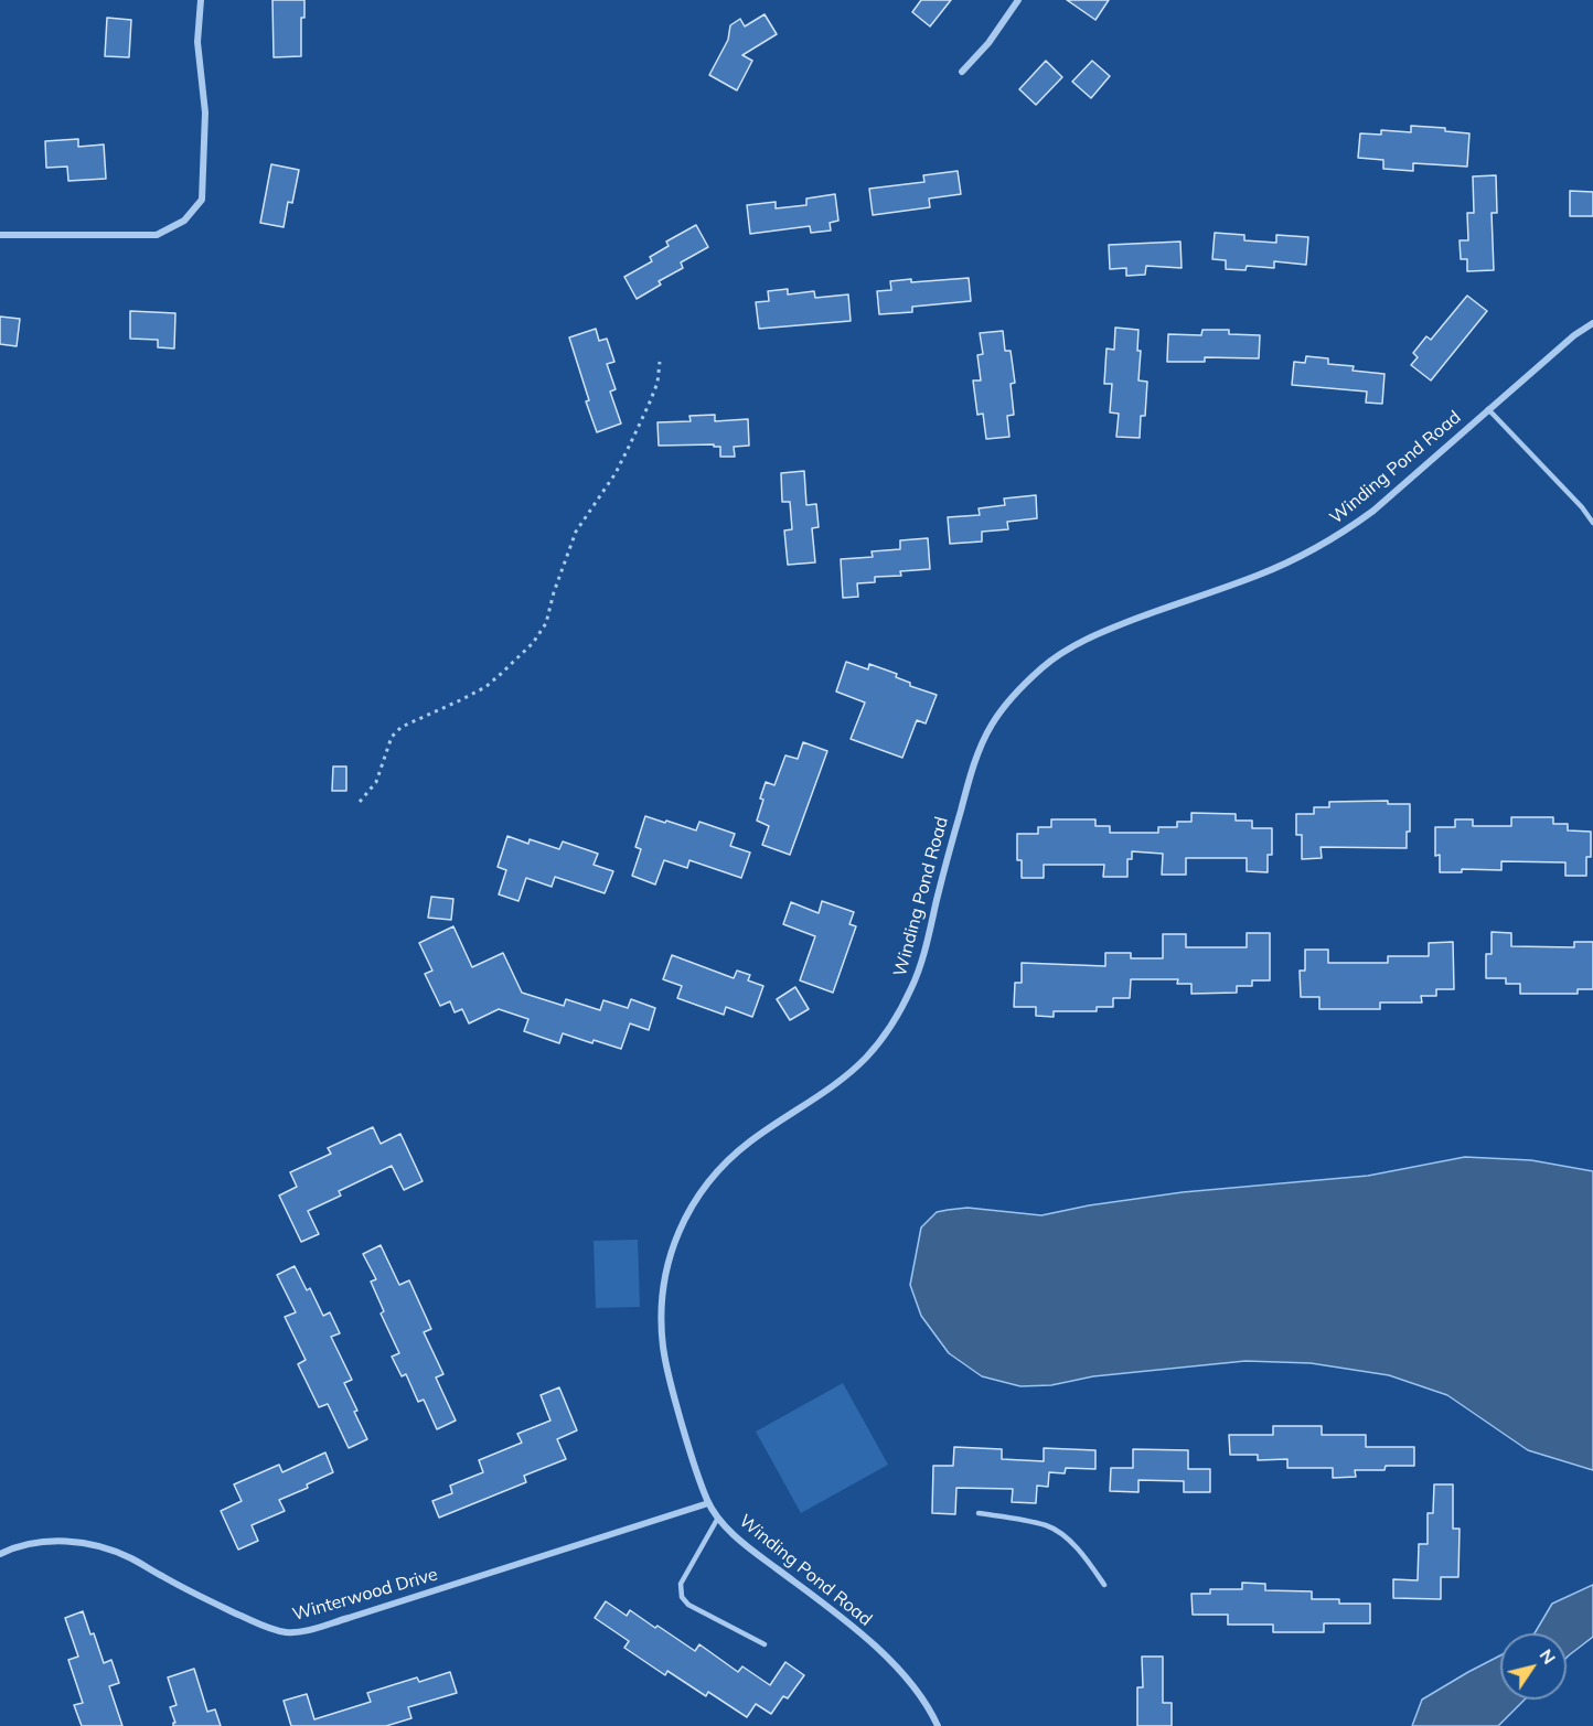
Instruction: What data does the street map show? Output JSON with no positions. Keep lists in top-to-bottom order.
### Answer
{
  "streets": {
    "street": ["Winding Pond Road", "Winterwood Drive"]
  },
  "crossings": [
    ["Winding Pond Road", "Winterwood Drive"]
  ],
  "north": "top right"
}
